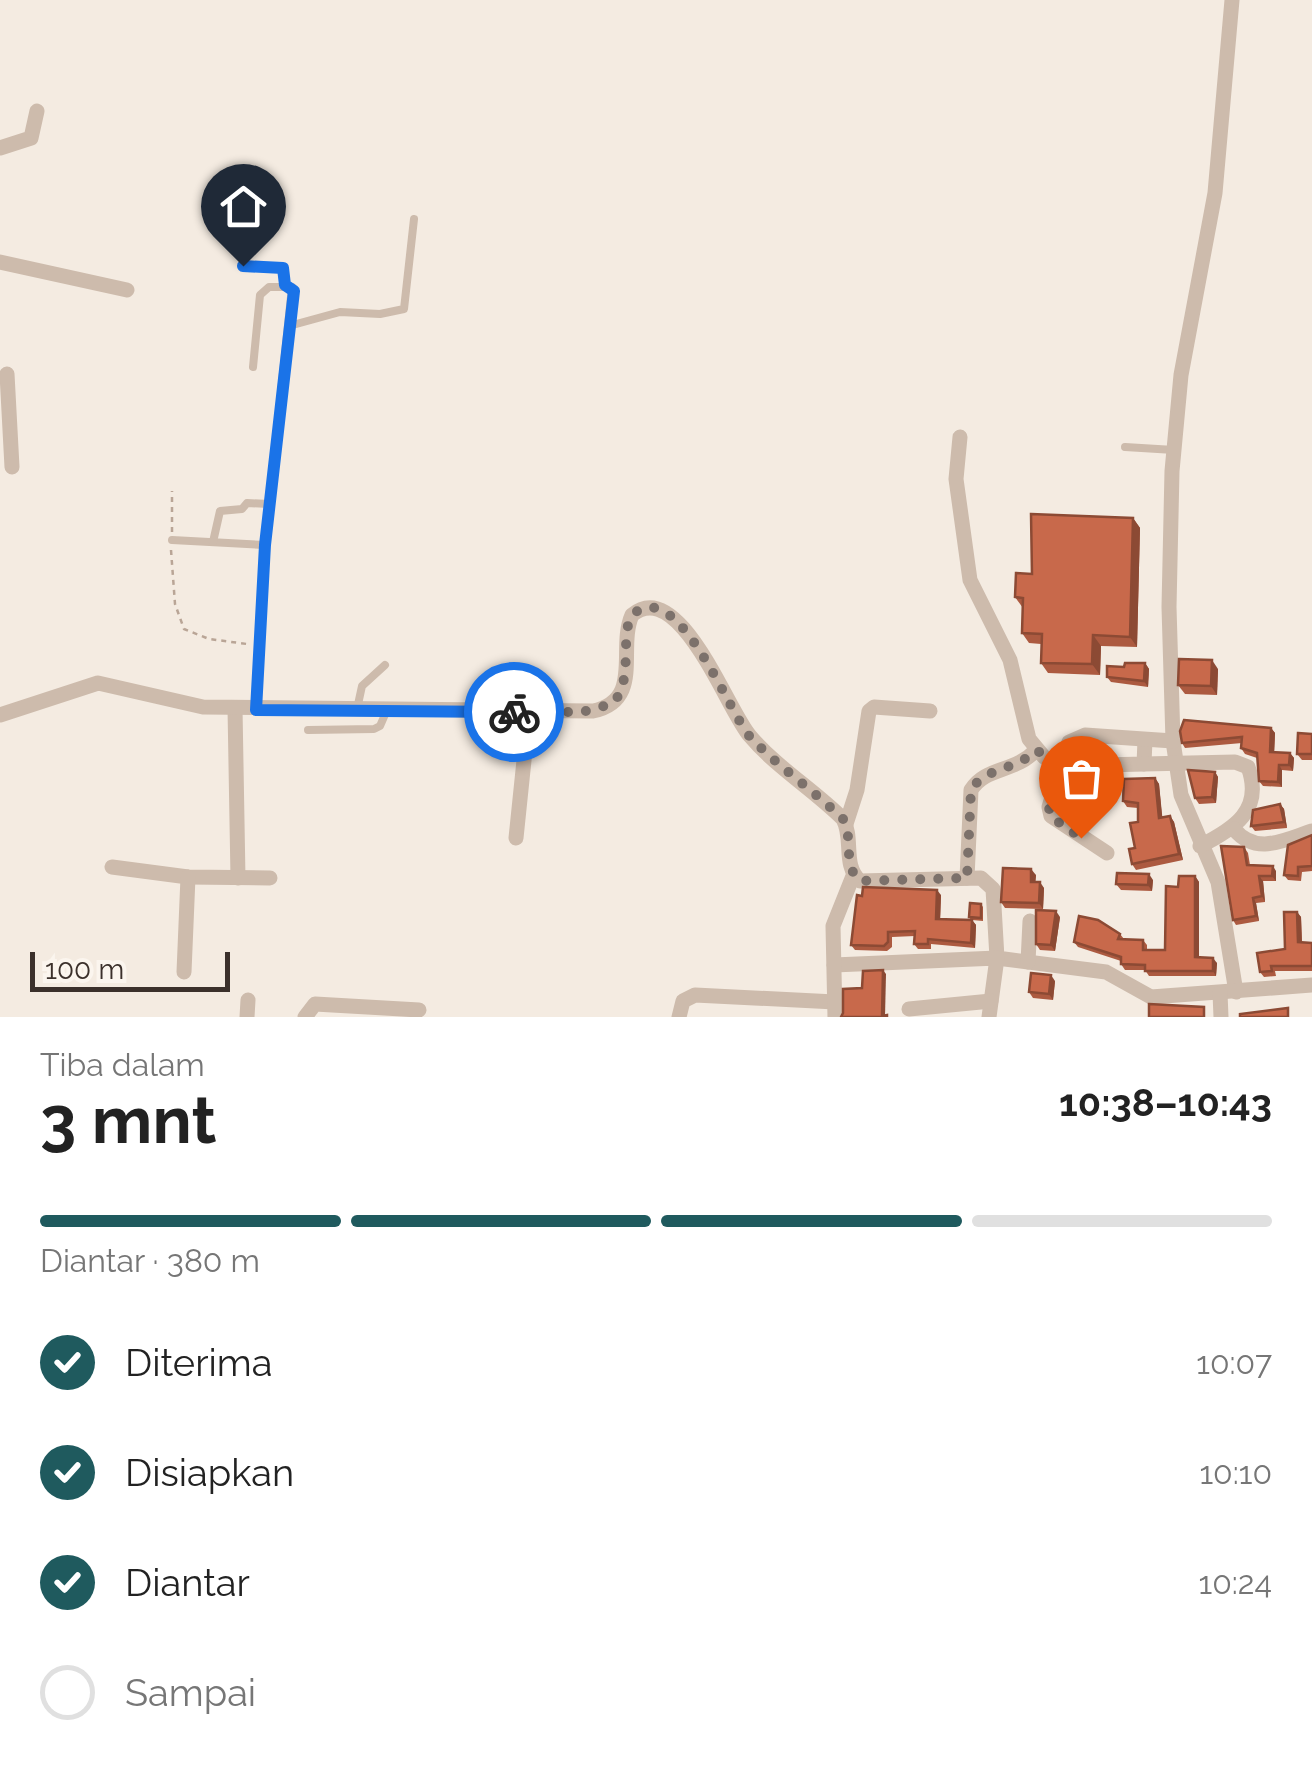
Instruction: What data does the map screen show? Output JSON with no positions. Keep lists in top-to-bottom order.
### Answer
{
  "scale_bar": "100 m",
  "page": {
    "scale": "100 m",
    "heading": ["3 mnt", "Tiba dalam", "10:38–10:43"],
    "bar": "Diantar · 380 m",
    "list": [
      ["Diterima", "10:07"],
      ["Disiapkan", "10:10"],
      ["Diantar", "10:24"],
      "Sampai"
    ]
  }
}
